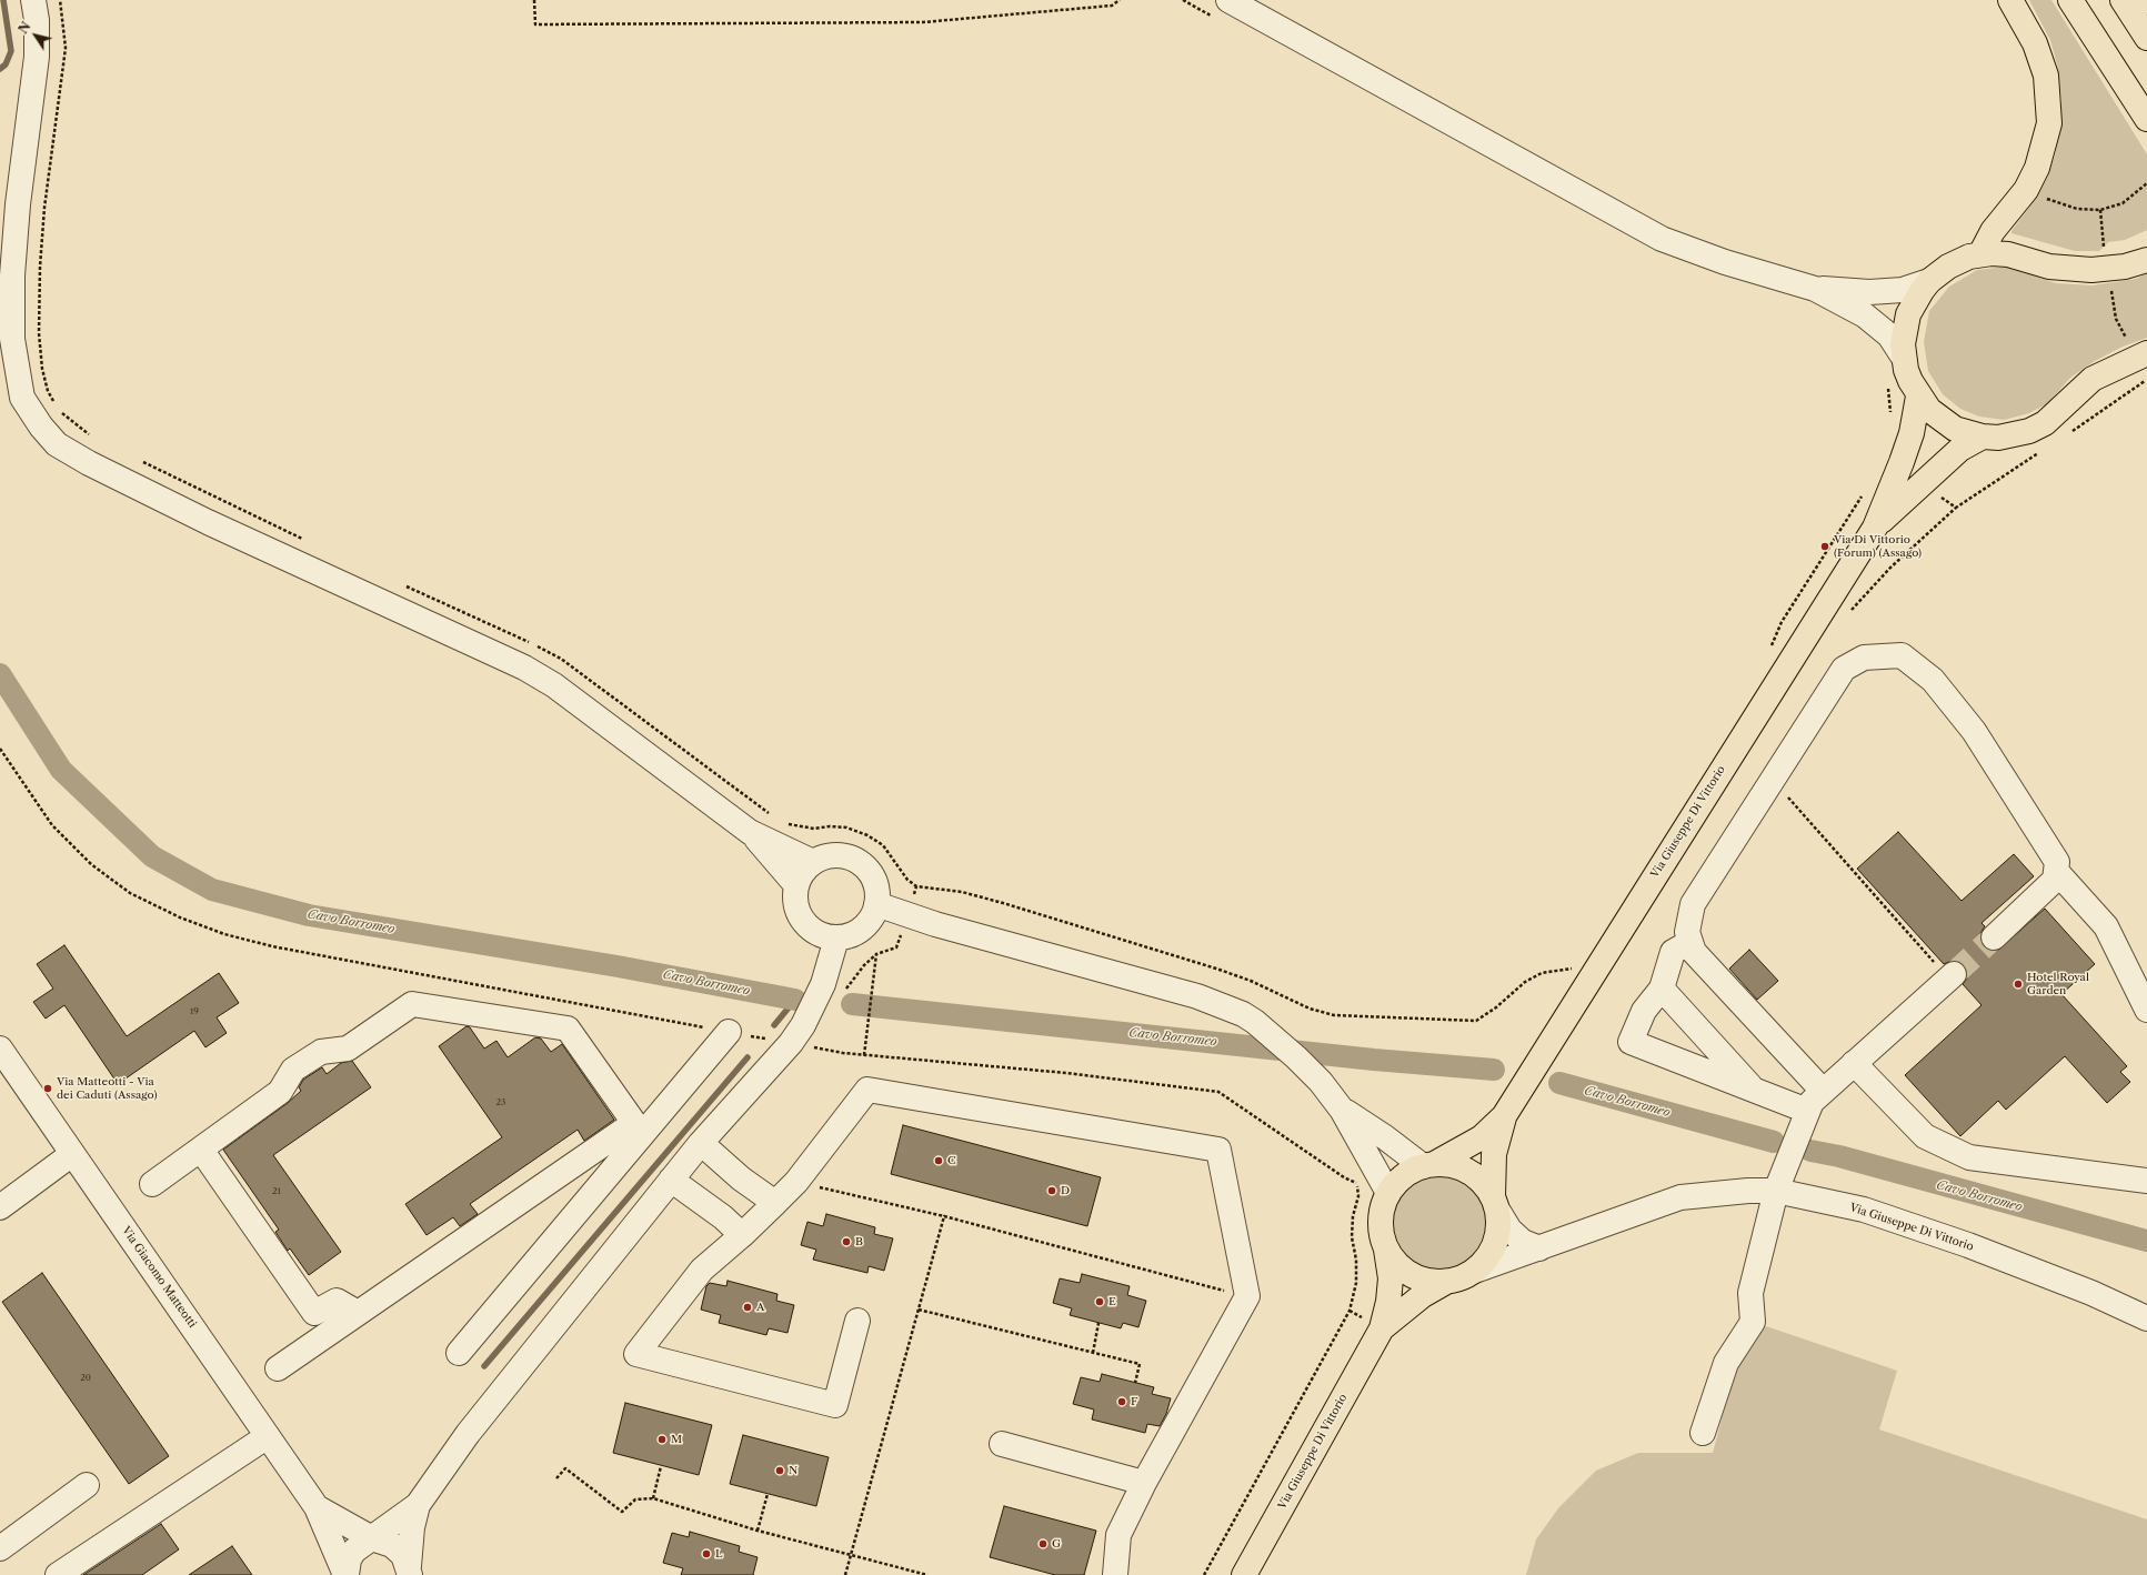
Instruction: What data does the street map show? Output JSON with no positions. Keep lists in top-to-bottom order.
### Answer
{
  "streets": {
    "main road": ["Via Giuseppe Di Vittorio"],
    "street": ["Via Giacomo Matteotti"]
  },
  "water": ["Cavo Borromeo"],
  "places": [
    "Via Di Vittorio (Forum) (Assago)",
    "Hotel Royal Garden",
    "Via Matteotti - Via dei Caduti (Assago)",
    "C",
    "D",
    "B",
    "E",
    "A",
    "F",
    "M",
    "N",
    "G",
    "L"
  ],
  "house_numbers": [
    "19",
    "23",
    "21",
    "20"
  ],
  "north": "top left"
}
